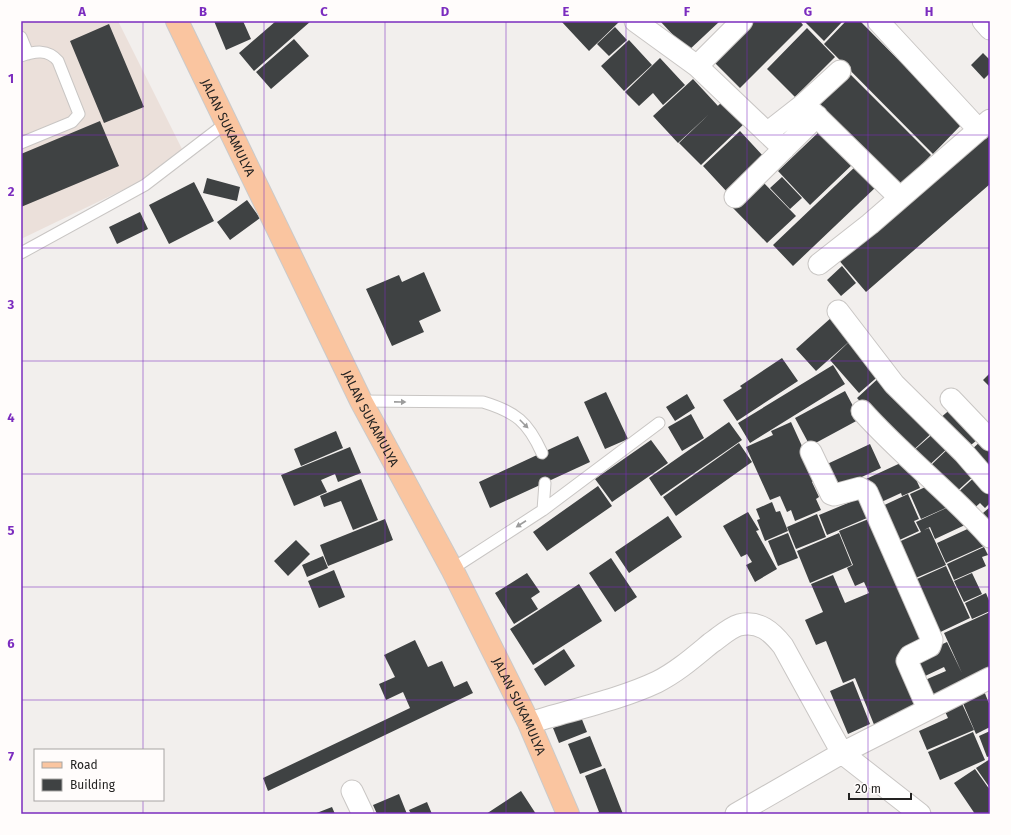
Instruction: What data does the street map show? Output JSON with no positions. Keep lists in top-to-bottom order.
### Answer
{
  "streets": {
    "main road": ["JALAN SUKAMULYA"]
  },
  "legend": ["Road", "Building"],
  "scale_bar": "20 m",
  "grid": {
    "columns": [
      "A",
      "B",
      "C",
      "D",
      "E",
      "F",
      "G",
      "H"
    ],
    "rows": [
      "1",
      "2",
      "3",
      "4",
      "5",
      "6",
      "7"
    ]
  }
}
